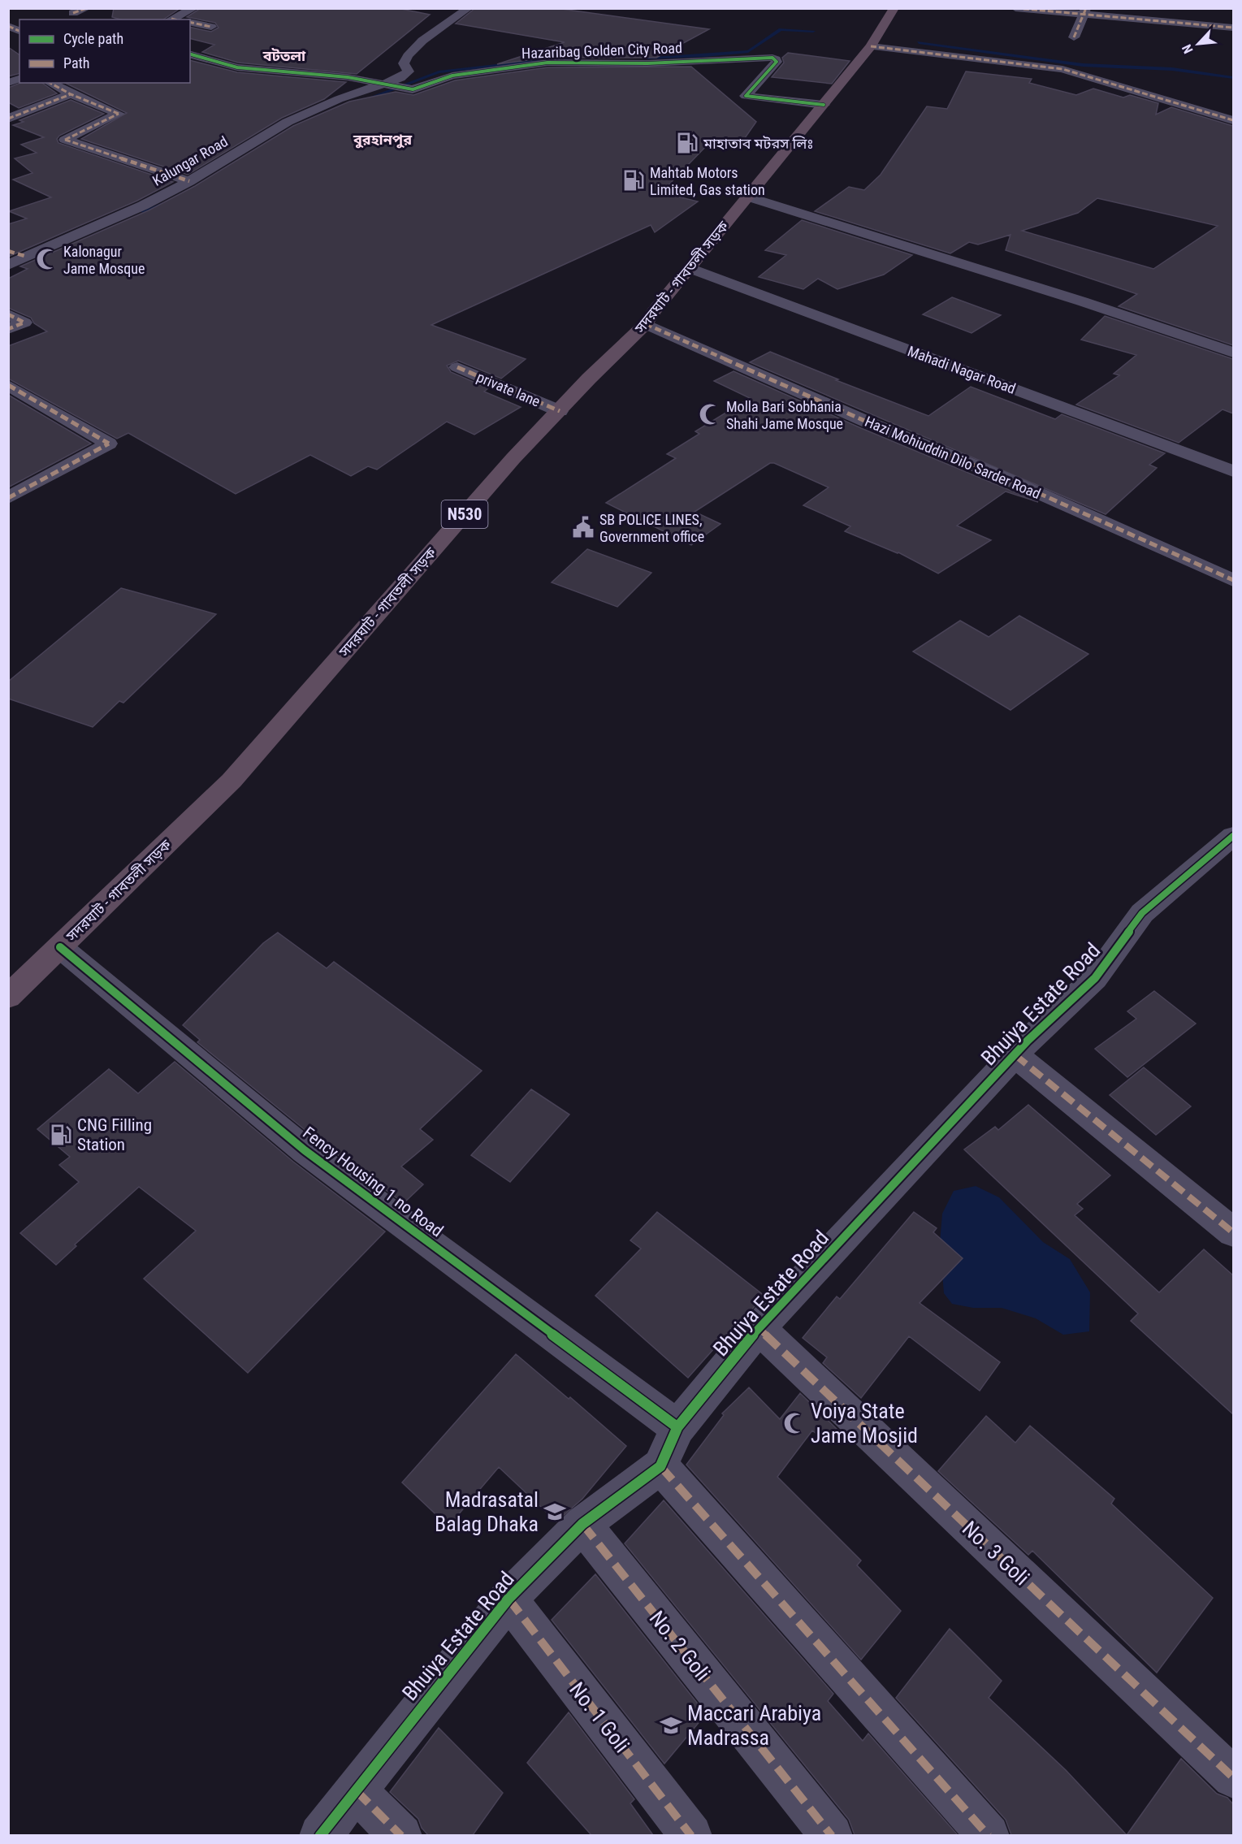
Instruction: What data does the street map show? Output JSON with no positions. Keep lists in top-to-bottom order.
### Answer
{
  "streets": {
    "highway": ["সদরঘাট - গাবতলী সড়ক", "N530"],
    "street": [
      "Hazaribag Golden City Road",
      "Kalungar Road",
      "Mahadi Nagar Road",
      "private lane",
      "Hazi Mohiuddin Dilo Sarder Road",
      "Bhuiya Estate Road",
      "Fency Housing 1 no Road",
      "No. 3 Goli",
      "No. 2 Goli",
      "No. 1 Goli"
    ]
  },
  "crossings": [
    ["Hazaribag Golden City Road", "Kalungar Road"],
    ["Hazaribag Golden City Road", "সদরঘাট - গাবতলী সড়ক"],
    ["সদরঘাট - গাবতলী সড়ক", "Mahadi Nagar Road"],
    ["সদরঘাট - গাবতলী সড়ক", "private lane"],
    ["সদরঘাট - গাবতলী সড়ক", "Hazi Mohiuddin Dilo Sarder Road"],
    ["সদরঘাট - গাবতলী সড়ক", "Fency Housing 1 no Road"],
    ["Bhuiya Estate Road", "Fency Housing 1 no Road"],
    ["Bhuiya Estate Road", "No. 3 Goli"],
    ["Bhuiya Estate Road", "No. 2 Goli"],
    ["Bhuiya Estate Road", "No. 1 Goli"]
  ],
  "districts": ["বটতলা", "বুরহানপুর"],
  "places": {
    "fuel station": ["মাহাতাব মটরস লিঃ", "Mahtab Motors Limited, Gas station", "CNG Filling Station"],
    "mosque": ["Kalonagur Jame Mosque", "Molla Bari Sobhania Shahi Jame Mosque", "Voiya State Jame Mosjid"],
    "public building": ["SB POLICE LINES, Government office"],
    "school or university": ["Madrasatal Balag Dhaka", "Maccari Arabiya Madrassa"]
  },
  "legend": ["Cycle path", "Path"],
  "north": "bottom left"
}
